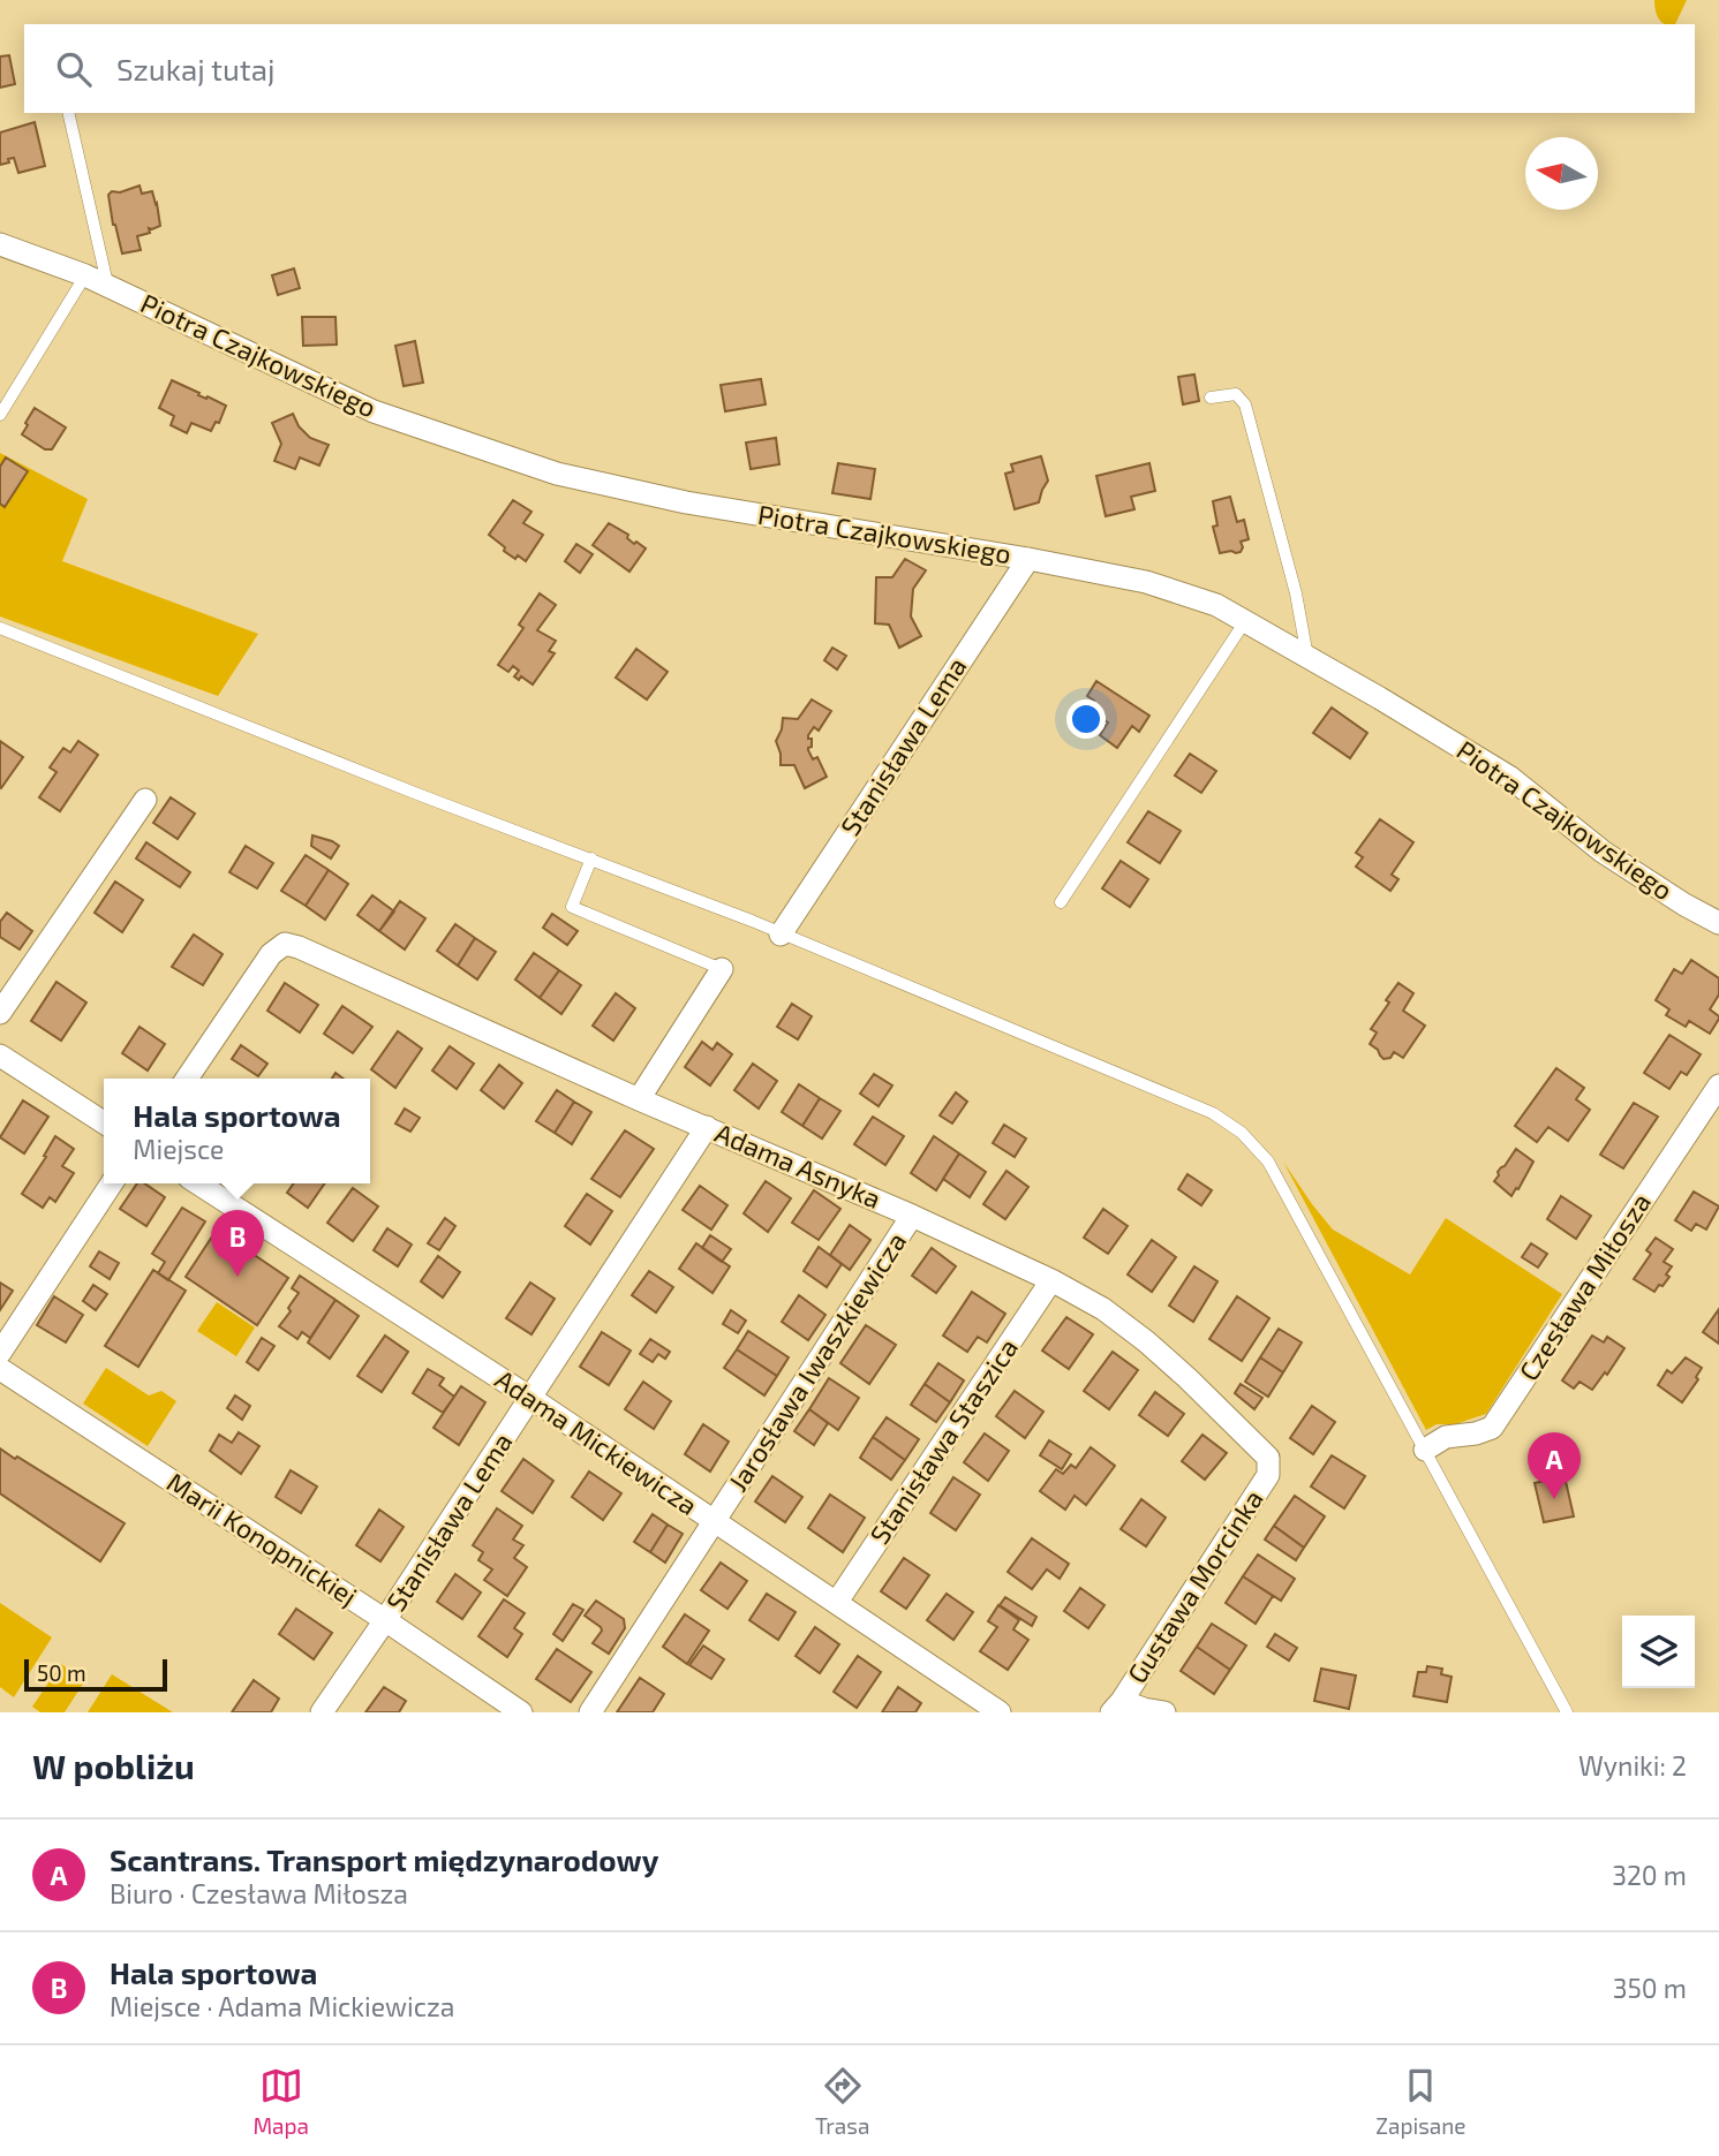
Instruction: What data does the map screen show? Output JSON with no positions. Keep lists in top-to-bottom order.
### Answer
{
  "streets": {
    "street": [
      "Piotra Czajkowskiego",
      "Stanisława Lema",
      "Adama Asnyka",
      "Czesława Miłosza",
      "Jarosława Iwaszkiewicza",
      "Stanisława Staszica",
      "Adama Mickiewicza",
      "Marii Konopnickiej",
      "Gustawa Morcinka"
    ]
  },
  "crossings": [
    ["Piotra Czajkowskiego", "Stanisława Lema"],
    ["Stanisława Lema", "Adama Asnyka"],
    ["Stanisława Lema", "Adama Mickiewicza"],
    ["Stanisława Lema", "Marii Konopnickiej"],
    ["Adama Asnyka", "Jarosława Iwaszkiewicza"],
    ["Adama Asnyka", "Stanisława Staszica"],
    ["Adama Asnyka", "Gustawa Morcinka"],
    ["Jarosława Iwaszkiewicza", "Adama Mickiewicza"],
    ["Stanisława Staszica", "Adama Mickiewicza"]
  ],
  "scale_bar": "50 m",
  "north": "left",
  "page": {
    "search": "Szukaj tutaj",
    "popup": ["Hala sportowa", "Miejsce"],
    "pins": ["B", "A"],
    "scale": "50 m",
    "heading": ["W pobliżu", "Wyniki: 2"],
    "list": [
      {
        "mark": "A",
        "name": "Scantrans. Transport międzynarodowy",
        "note": "Biuro · Czesława Miłosza",
        "value": "320 m"
      },
      {
        "mark": "B",
        "name": "Hala sportowa",
        "note": "Miejsce · Adama Mickiewicza",
        "value": "350 m"
      }
    ],
    "nav": ["Mapa", "Trasa", "Zapisane"]
  }
}
